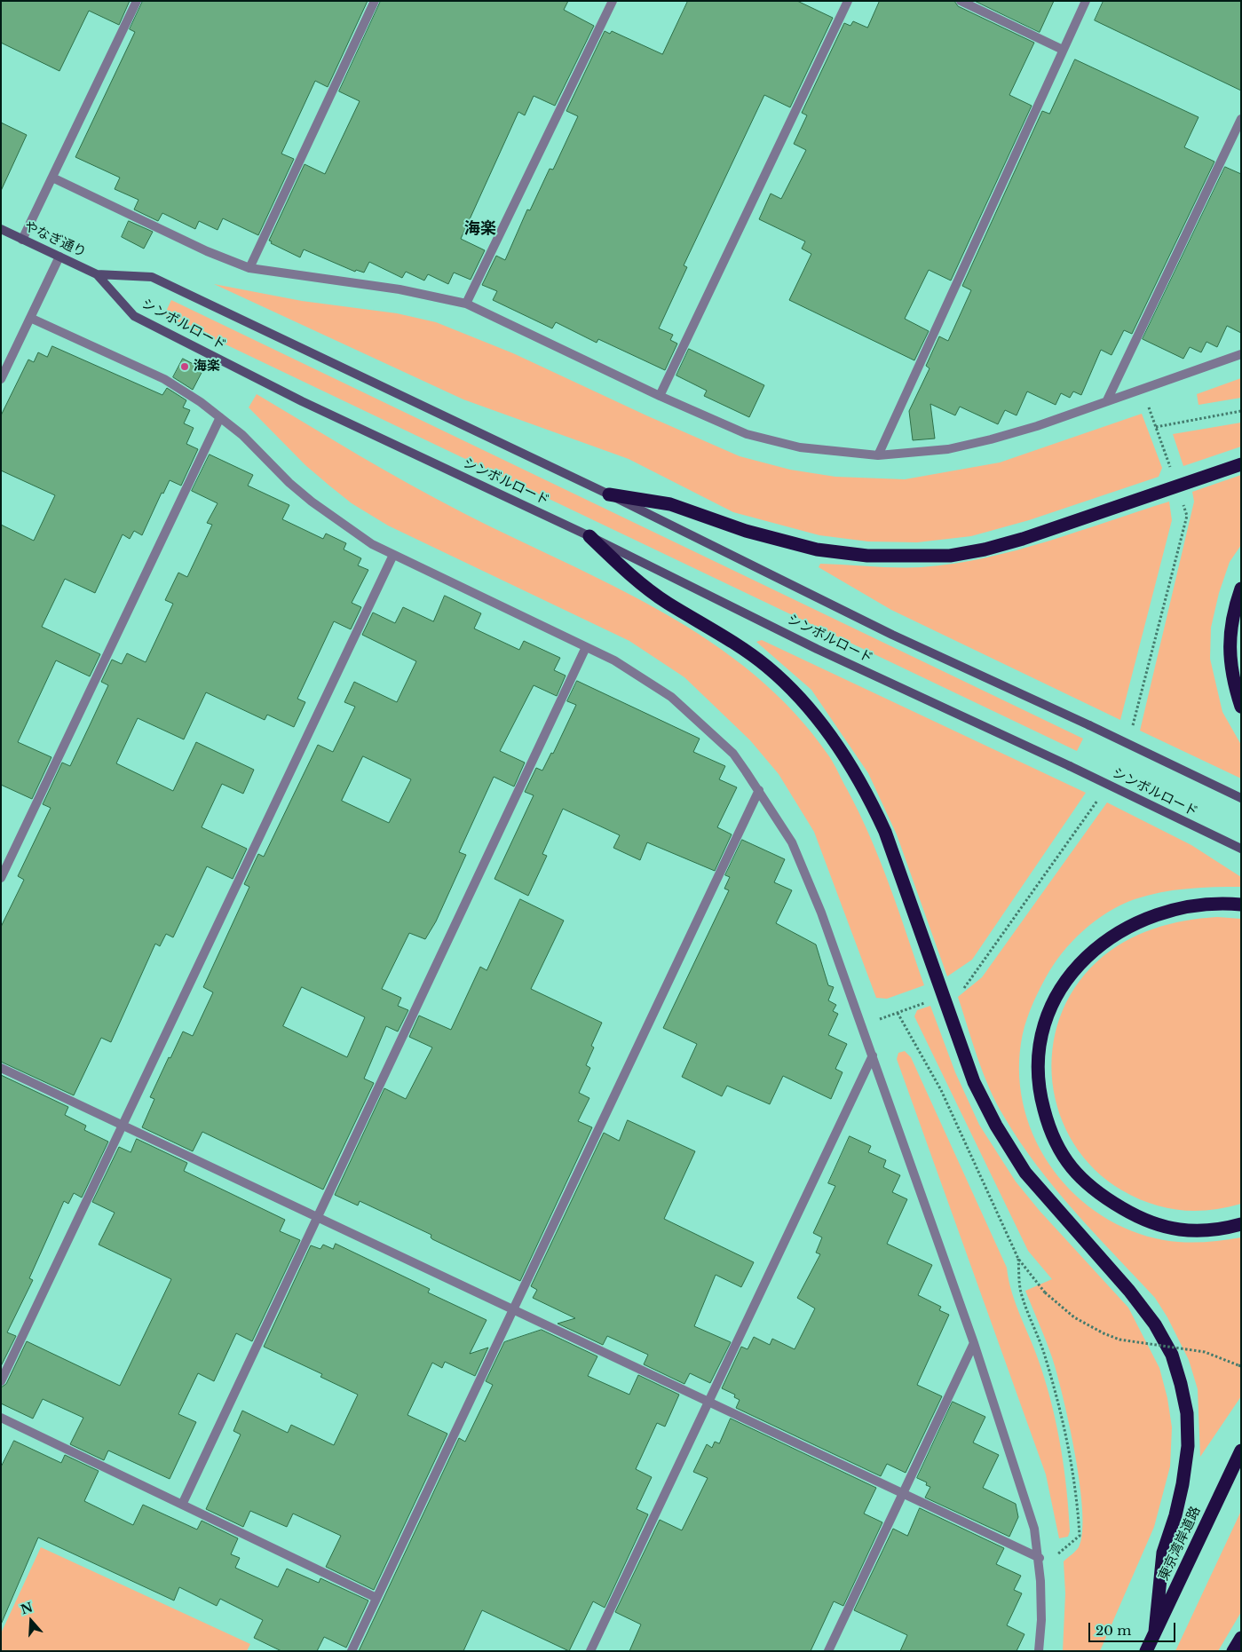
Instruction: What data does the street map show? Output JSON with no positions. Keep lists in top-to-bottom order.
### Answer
{
  "streets": {
    "highway": ["東京湾岸道路"],
    "main road": ["やなぎ通り", "シンボルロード"]
  },
  "crossings": [
    ["やなぎ通り", "シンボルロード"]
  ],
  "districts": ["海楽"],
  "places": ["海楽"],
  "scale_bar": "20 m",
  "north": "top"
}
